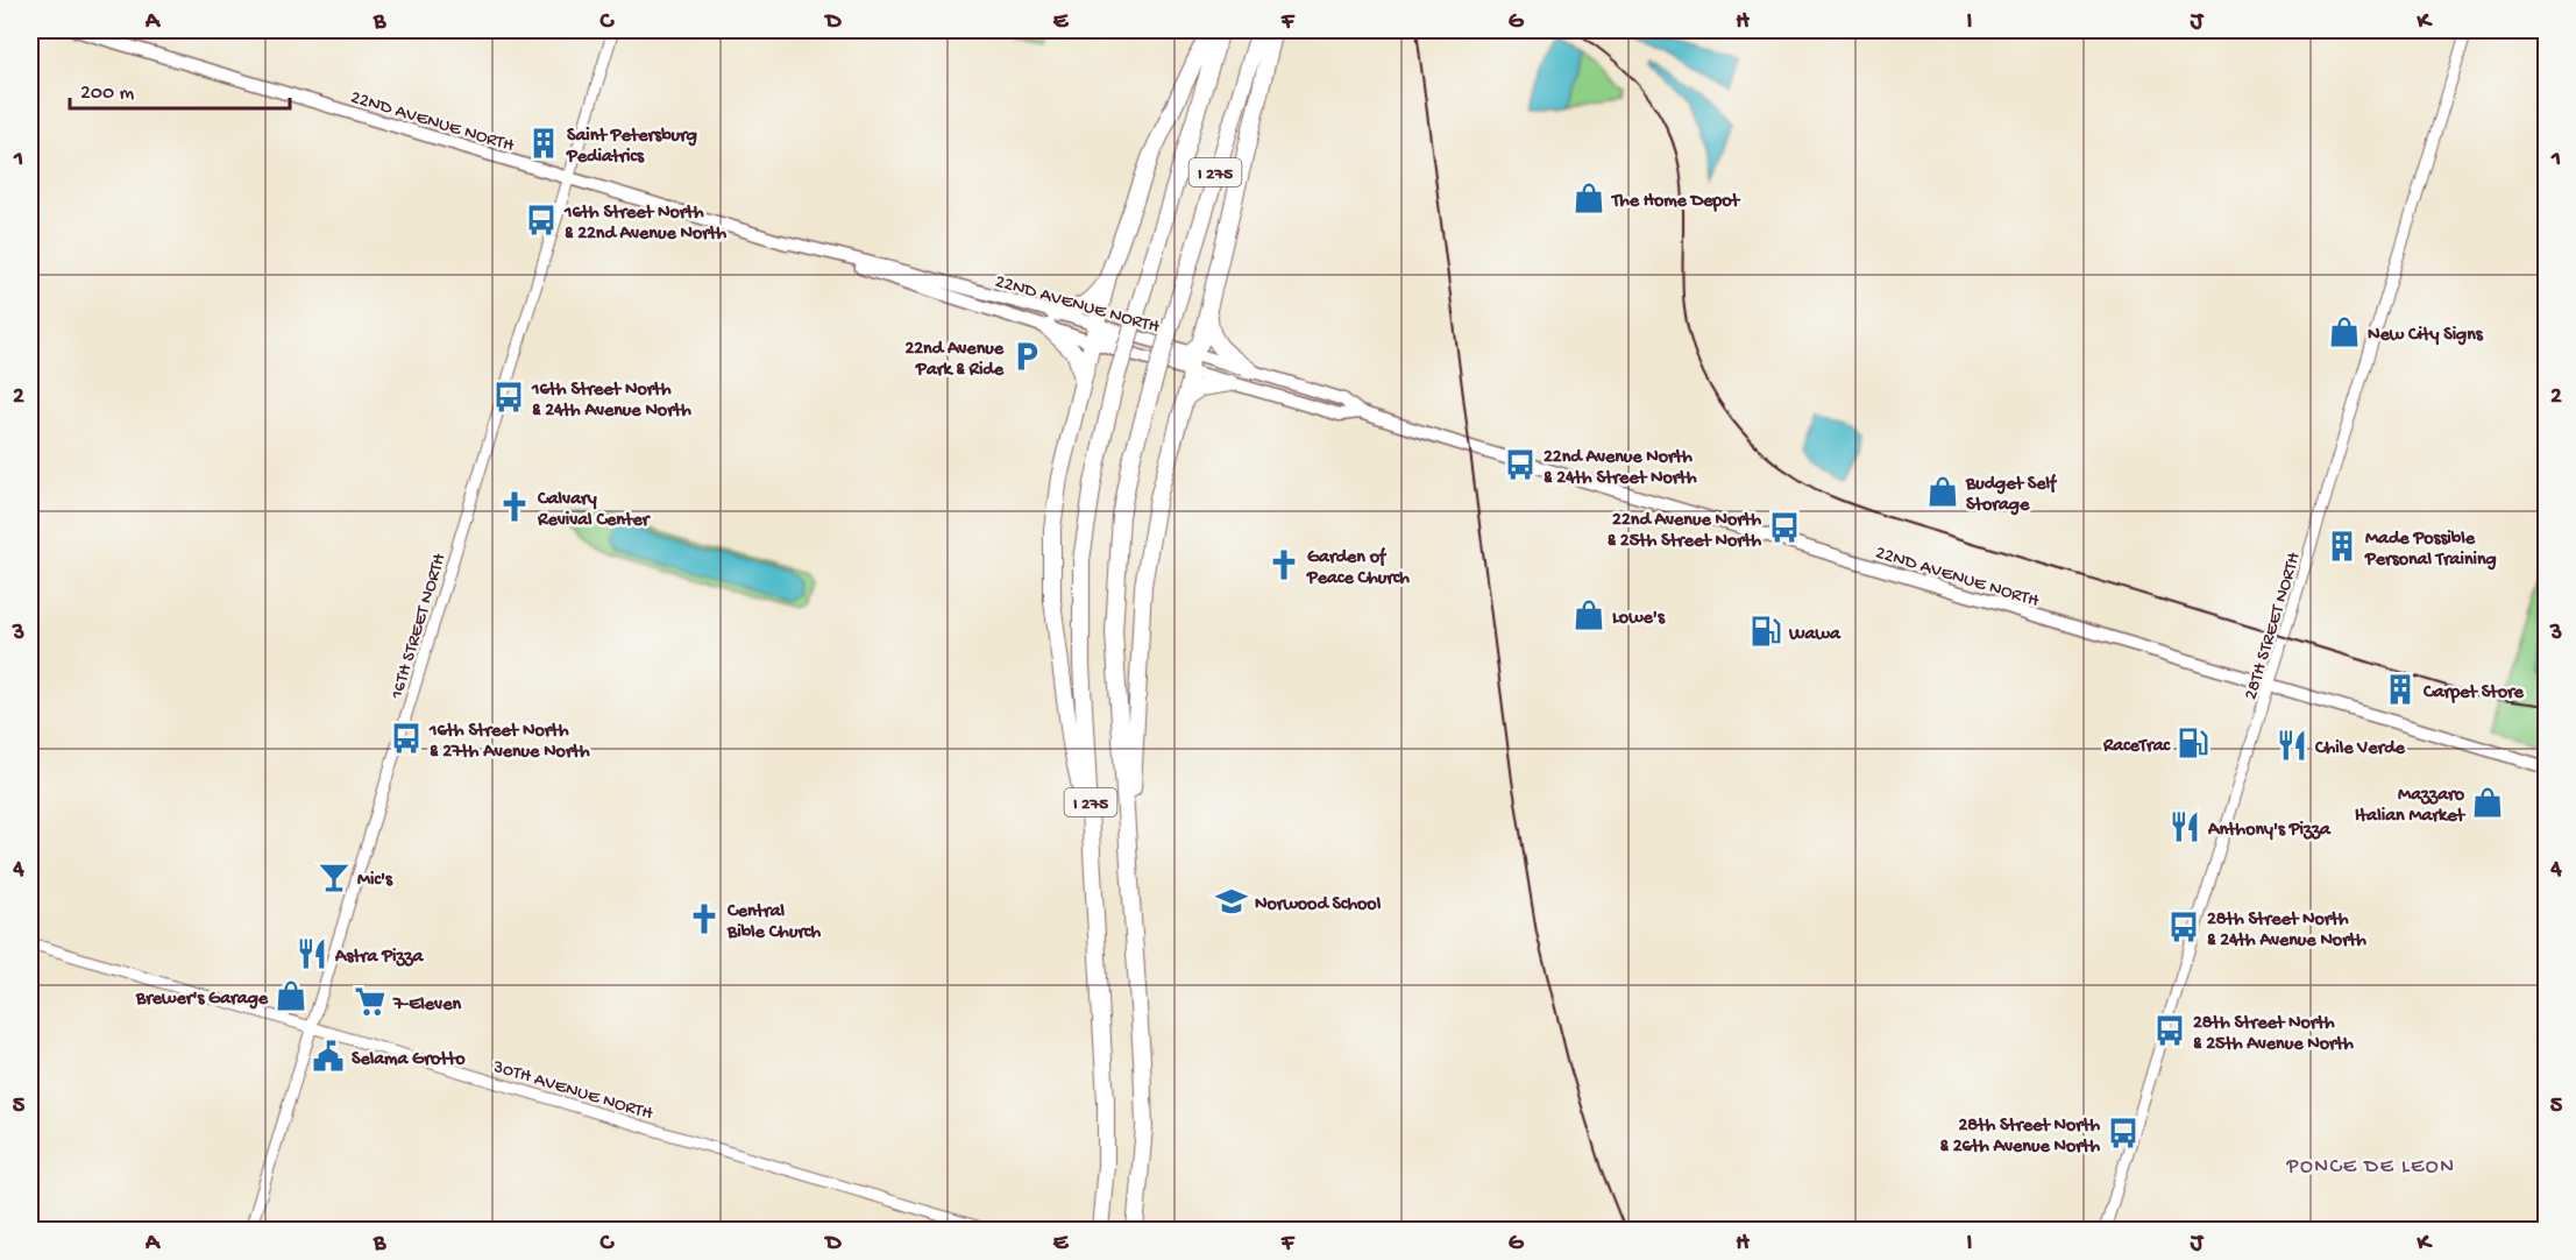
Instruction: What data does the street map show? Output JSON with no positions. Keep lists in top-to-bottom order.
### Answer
{
  "streets": {
    "highway": ["I 275"],
    "main road": ["22ND AVENUE NORTH"],
    "street": ["16TH STREET NORTH", "28TH STREET NORTH", "30TH AVENUE NORTH"]
  },
  "crossings": [
    ["22ND AVENUE NORTH", "16TH STREET NORTH"],
    ["22ND AVENUE NORTH", "28TH STREET NORTH"],
    ["16TH STREET NORTH", "30TH AVENUE NORTH"]
  ],
  "districts": ["PONCE DE LEON"],
  "places": {
    "building": ["Saint Petersburg Pediatrics", "Made Possible Personal Training", "Carpet Store"],
    "shop": [
      "The Home Depot",
      "New City Signs",
      "Budget Self Storage",
      "Lowe's",
      "Mazzaro Italian Market",
      "Brewer's Garage"
    ],
    "bus stop": [
      "16th Street North & 22nd Avenue North",
      "16th Street North & 24th Avenue North",
      "22nd Avenue North & 24th Street North",
      "22nd Avenue North & 25th Street North",
      "16th Street North & 27th Avenue North",
      "28th Street North & 24th Avenue North",
      "28th Street North & 25th Avenue North",
      "28th Street North & 26th Avenue North"
    ],
    "parking": ["22nd Avenue Park & Ride"],
    "church": ["Calvary Revival Center", "Garden of Peace Church", "Central Bible Church"],
    "fuel station": ["Wawa", "RaceTrac"],
    "restaurant": ["Chile Verde", "Anthony's Pizza", "Astra Pizza"],
    "bar": ["Mic's"],
    "school or university": ["Norwood School"],
    "supermarket": ["7-Eleven"],
    "public building": ["Selama Grotto"]
  },
  "scale_bar": "200 m",
  "grid": {
    "columns": [
      "A",
      "B",
      "C",
      "D",
      "E",
      "F",
      "G",
      "H",
      "I",
      "J",
      "K"
    ],
    "rows": [
      "1",
      "2",
      "3",
      "4",
      "5"
    ]
  }
}
